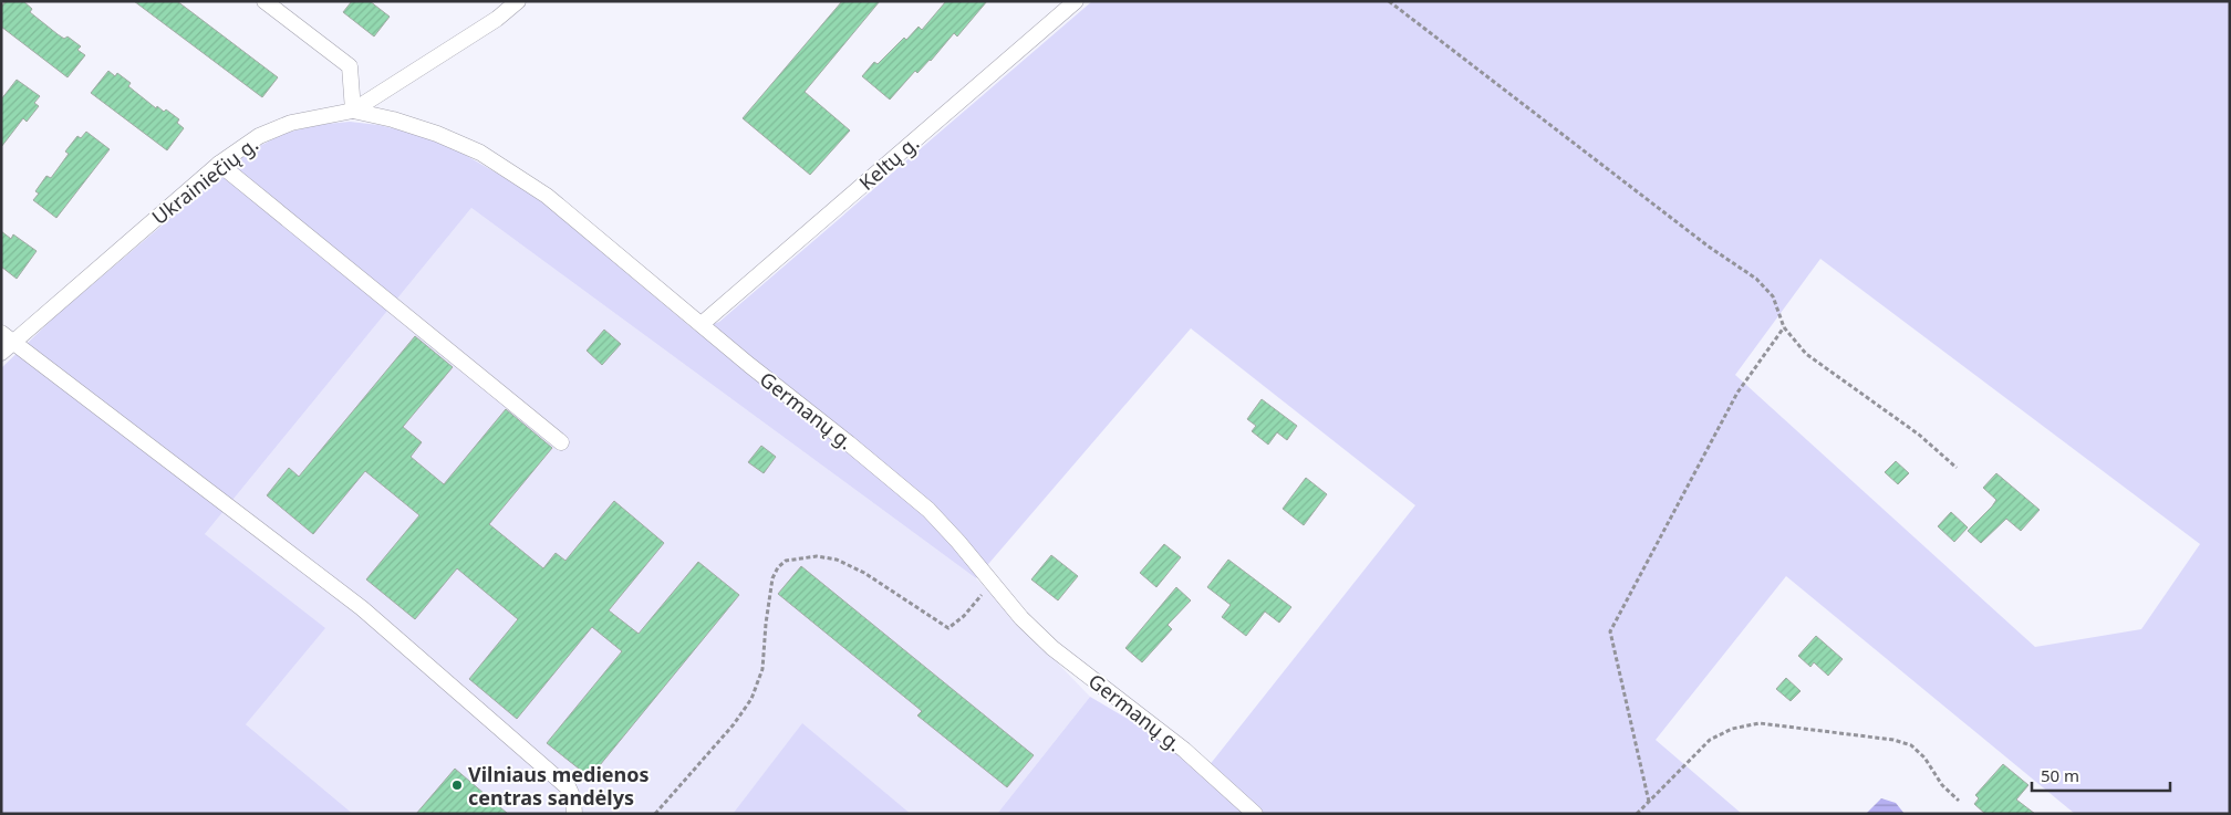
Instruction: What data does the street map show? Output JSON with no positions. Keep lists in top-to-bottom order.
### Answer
{
  "streets": {
    "street": ["Keltų g.", "Ukrainiečių g.", "Germanų g."]
  },
  "crossings": [
    ["Keltų g.", "Germanų g."],
    ["Ukrainiečių g.", "Germanų g."]
  ],
  "places": ["Vilniaus medienos centras sandėlys"],
  "scale_bar": "50 m"
}
